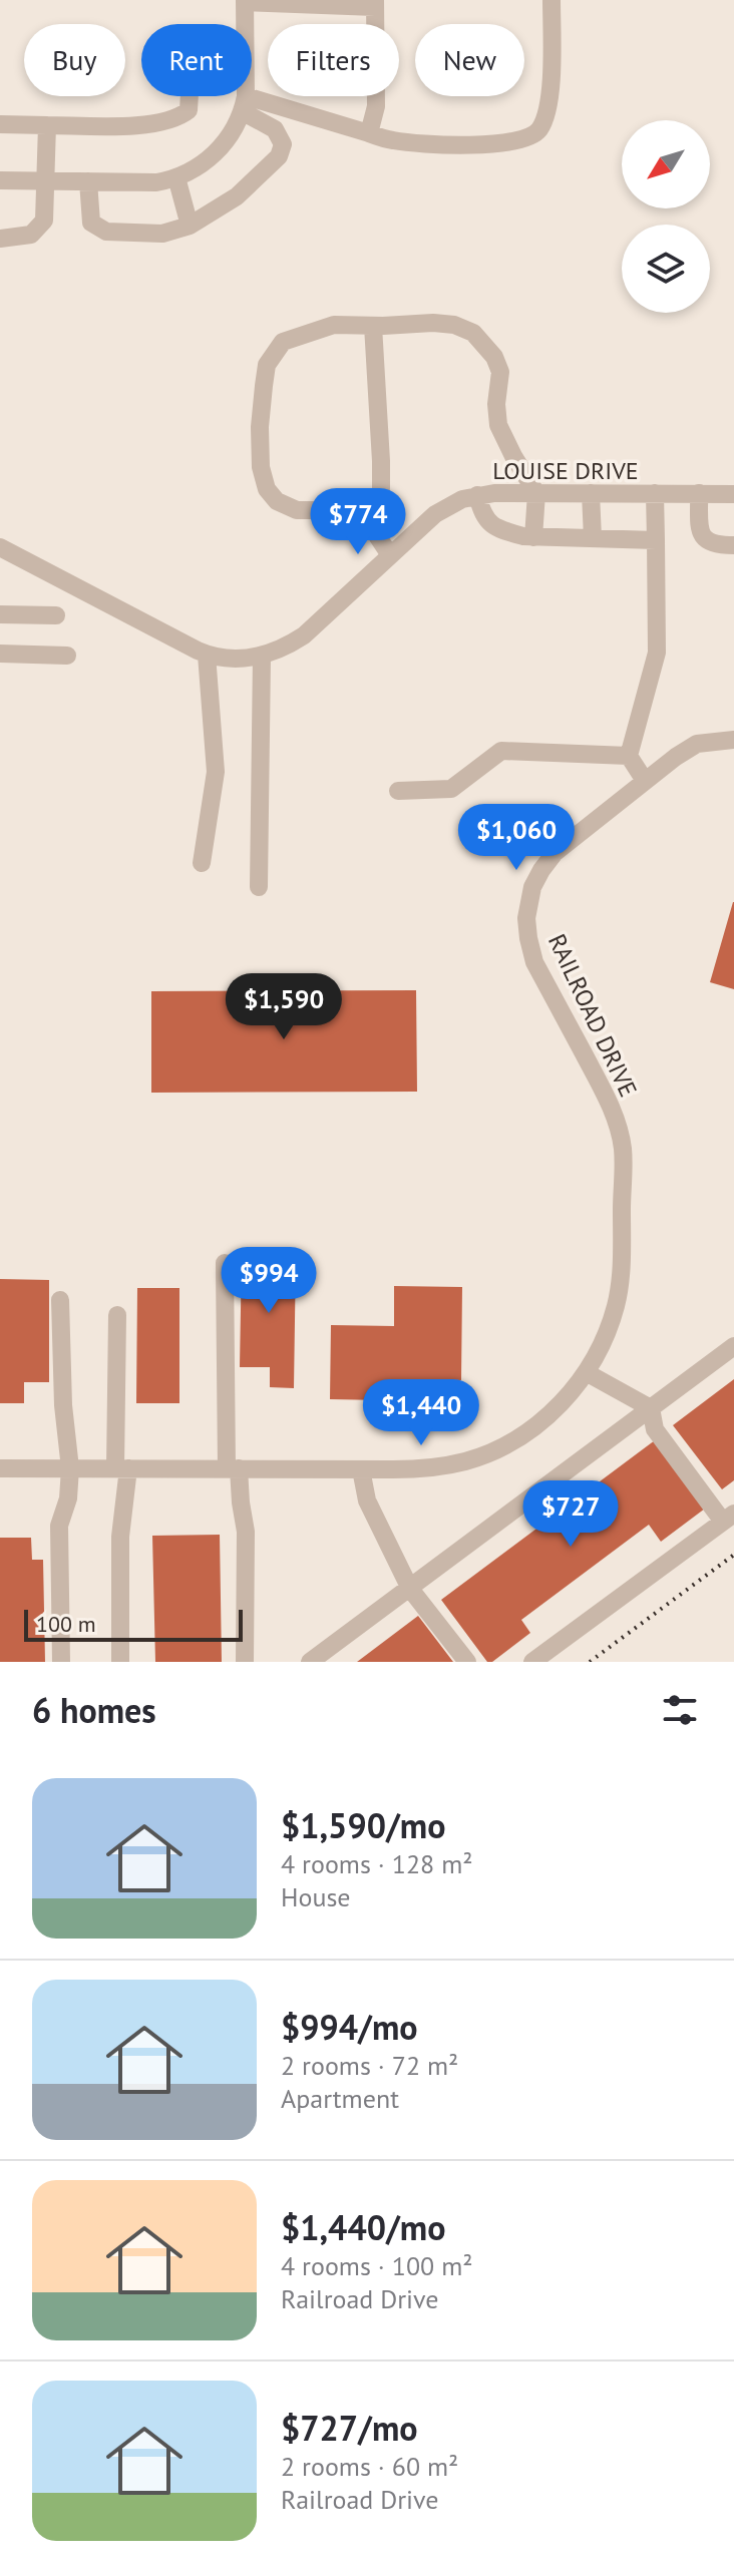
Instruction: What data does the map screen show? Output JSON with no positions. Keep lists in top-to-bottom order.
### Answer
{
  "streets": {
    "street": ["LOUISE DRIVE", "RAILROAD DRIVE"]
  },
  "scale_bar": "100 m",
  "north": "bottom left",
  "page": {
    "chip": [
      "Buy",
      "Rent",
      "Filters",
      "New"
    ],
    "price": [
      "$774",
      "$1,060",
      "$1,590",
      "$994",
      "$1,440",
      "$727"
    ],
    "scale": "100 m",
    "heading": "6 homes",
    "list": [
      {
        "name": "$1,590/mo",
        "note": "4 rooms · 128 m² · House"
      },
      {
        "name": "$994/mo",
        "note": "2 rooms · 72 m² · Apartment"
      },
      {
        "name": "$1,440/mo",
        "note": "4 rooms · 100 m² · Railroad Drive"
      },
      {
        "name": "$727/mo",
        "note": "2 rooms · 60 m² · Railroad Drive"
      }
    ]
  }
}
